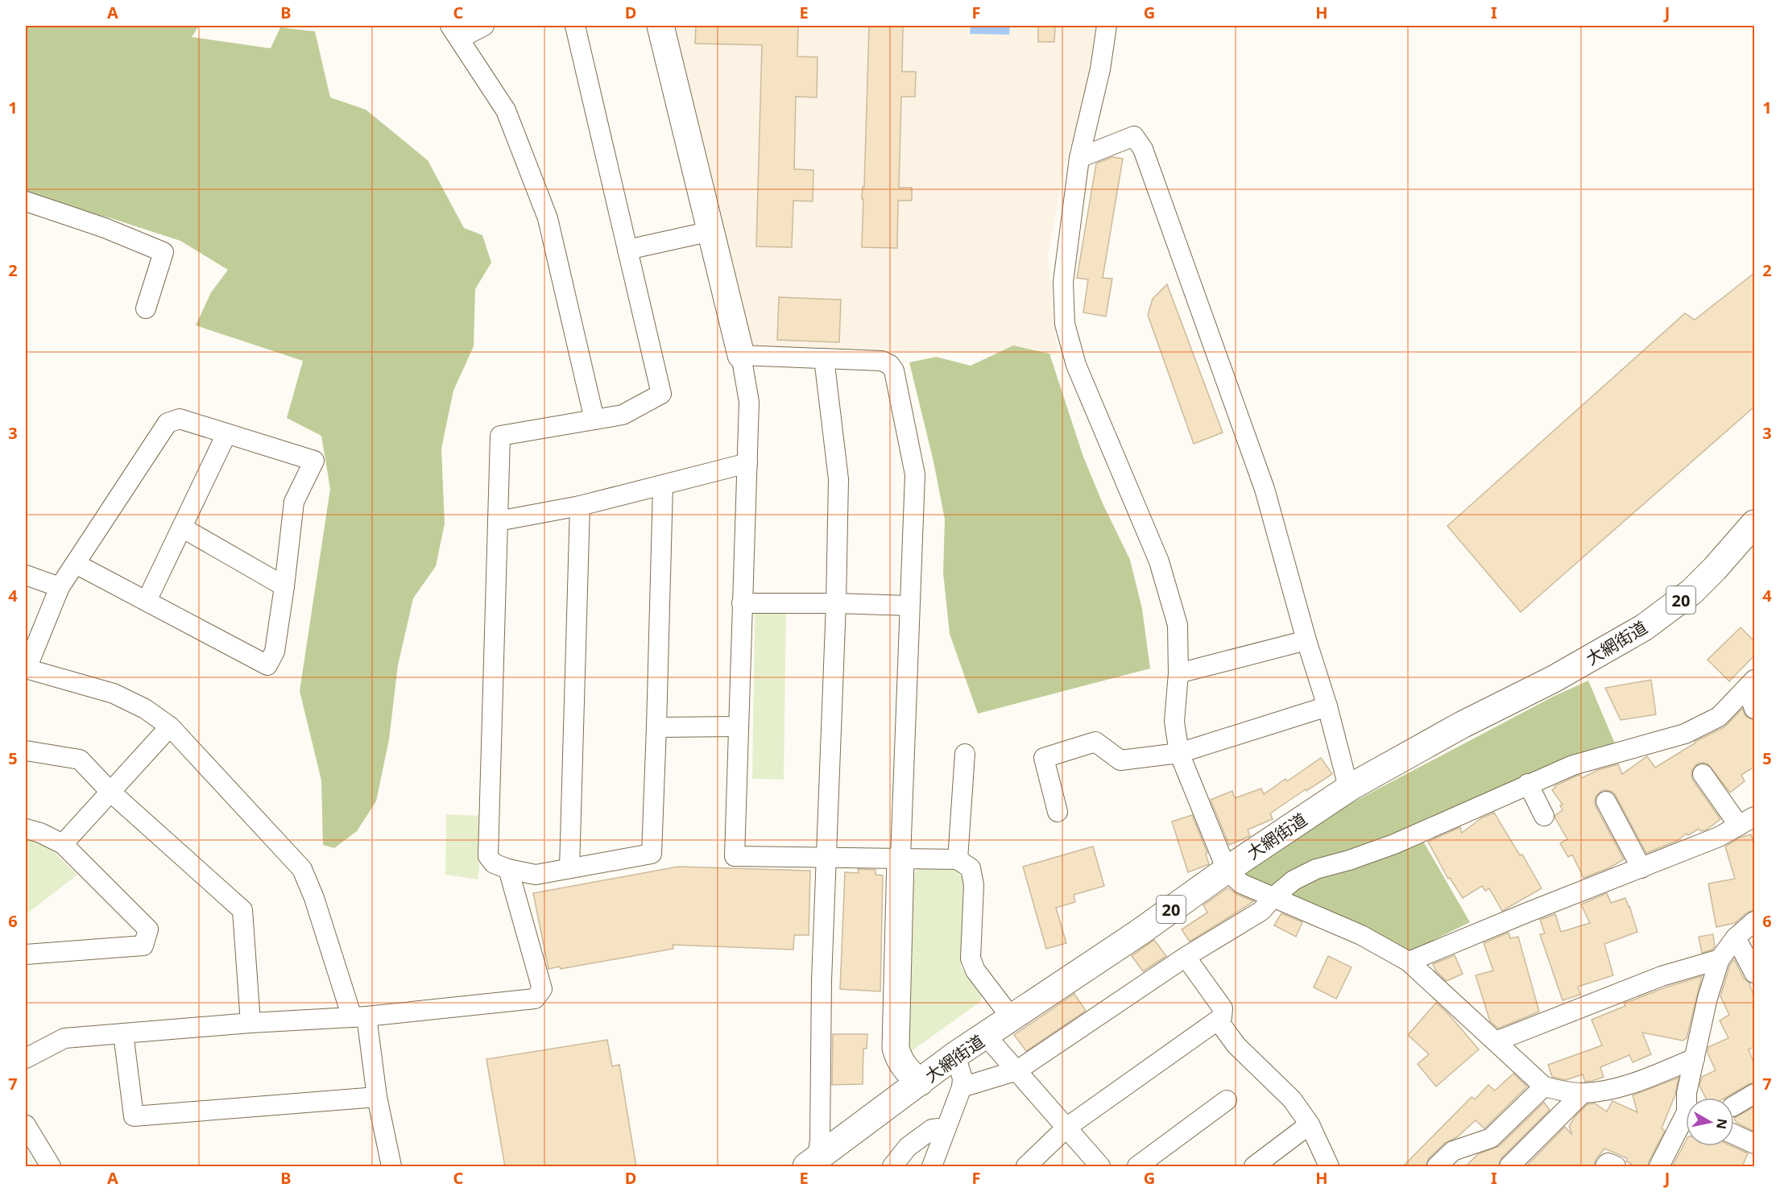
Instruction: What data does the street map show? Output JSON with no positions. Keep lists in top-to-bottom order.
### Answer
{
  "streets": {
    "main road": ["20", "大網街道"]
  },
  "north": "right",
  "grid": {
    "columns": [
      "A",
      "B",
      "C",
      "D",
      "E",
      "F",
      "G",
      "H",
      "I",
      "J"
    ],
    "rows": [
      "1",
      "2",
      "3",
      "4",
      "5",
      "6",
      "7"
    ]
  }
}
